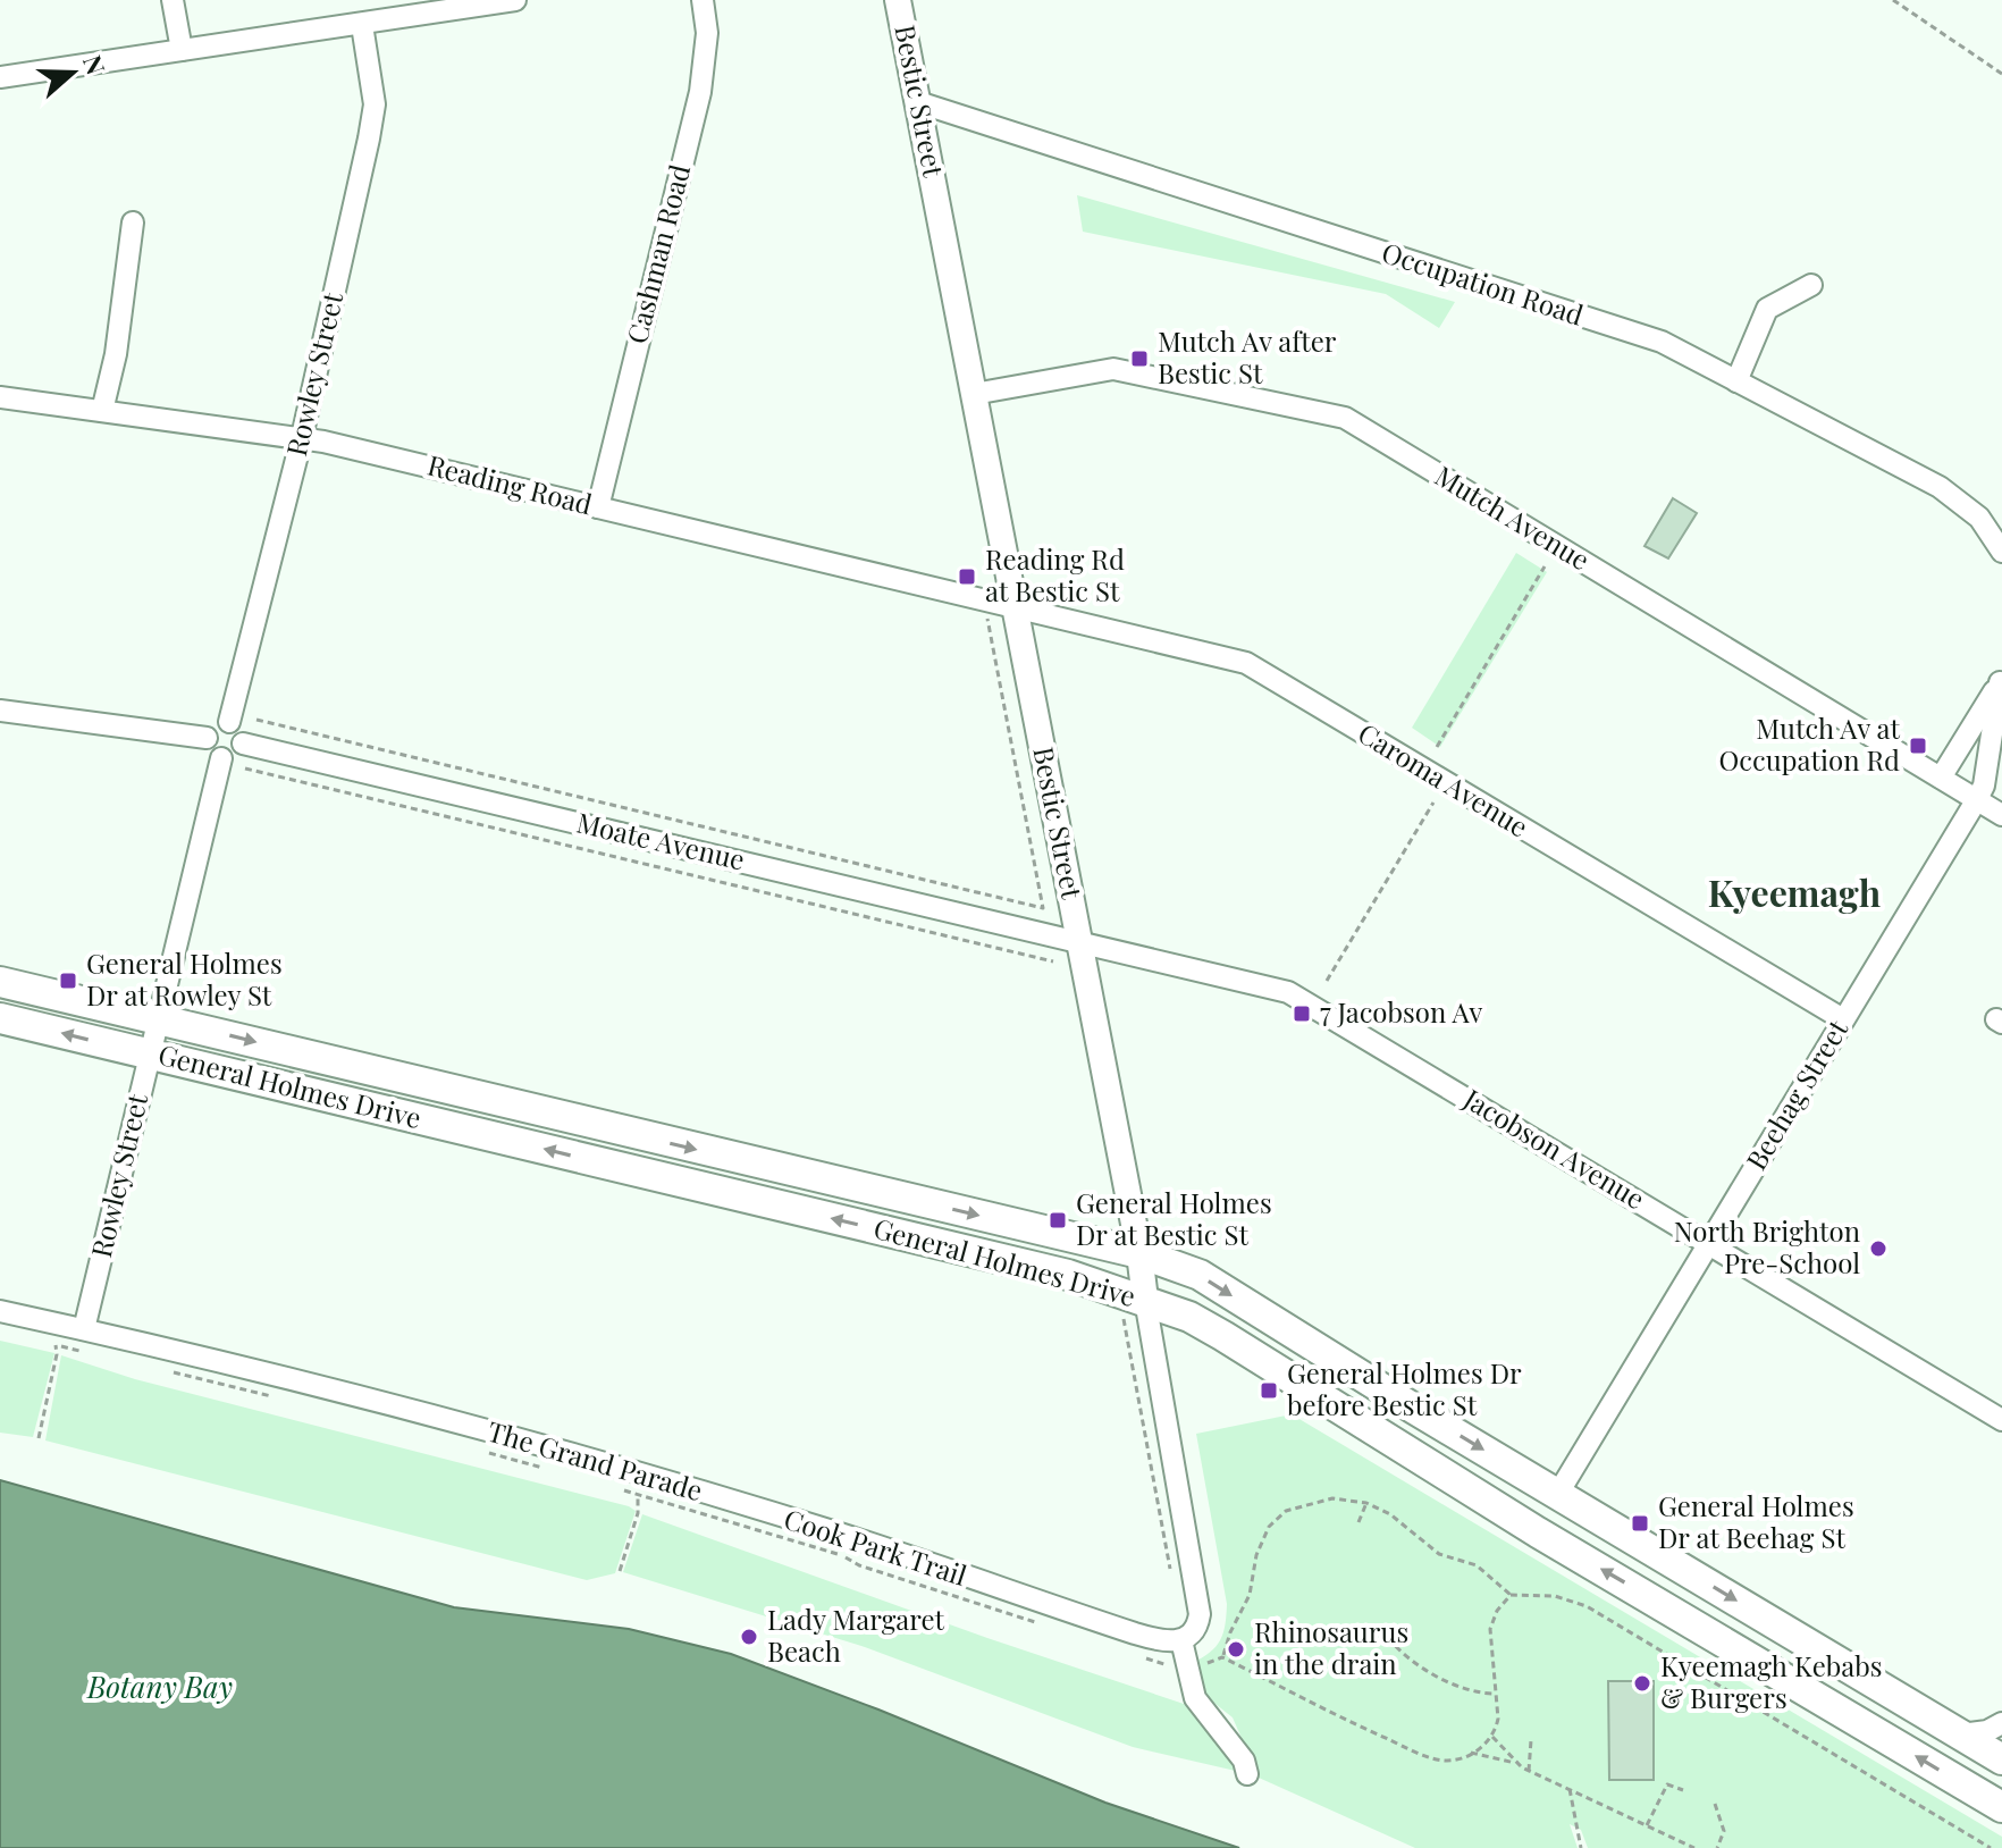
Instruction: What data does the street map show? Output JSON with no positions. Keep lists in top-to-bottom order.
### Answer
{
  "streets": {
    "highway": ["General Holmes Drive"],
    "main road": ["Bestic Street"],
    "street": [
      "Cashman Road",
      "Occupation Road",
      "Rowley Street",
      "Reading Road",
      "Mutch Avenue",
      "Caroma Avenue",
      "Moate Avenue",
      "Beehag Street",
      "Jacobson Avenue",
      "The Grand Parade"
    ],
    "path": ["Cook Park Trail"]
  },
  "crossings": [
    ["Bestic Street", "Occupation Road"],
    ["Bestic Street", "Reading Road"],
    ["Bestic Street", "Mutch Avenue"],
    ["Bestic Street", "Caroma Avenue"],
    ["Bestic Street", "Moate Avenue"],
    ["Bestic Street", "General Holmes Drive"],
    ["Bestic Street", "Jacobson Avenue"],
    ["Bestic Street", "The Grand Parade"],
    ["Cashman Road", "Reading Road"],
    ["Rowley Street", "Reading Road"],
    ["Rowley Street", "Moate Avenue"],
    ["Rowley Street", "General Holmes Drive"],
    ["Rowley Street", "The Grand Parade"],
    ["Reading Road", "Caroma Avenue"],
    ["Mutch Avenue", "Beehag Street"],
    ["Caroma Avenue", "Beehag Street"],
    ["Moate Avenue", "Jacobson Avenue"],
    ["General Holmes Drive", "Beehag Street"],
    ["Beehag Street", "Jacobson Avenue"]
  ],
  "districts": ["Kyeemagh"],
  "water": ["Botany Bay"],
  "places": {
    "transit": [
      "Mutch Av after Bestic St",
      "Reading Rd at Bestic St",
      "Mutch Av at Occupation Rd",
      "General Holmes Dr at Rowley St",
      "7 Jacobson Av",
      "General Holmes Dr at Bestic St",
      "General Holmes Dr before Bestic St",
      "General Holmes Dr at Beehag St"
    ],
    "other": [
      "North Brighton Pre-School",
      "Lady Margaret Beach",
      "Rhinosaurus in the drain",
      "Kyeemagh Kebabs & Burgers"
    ]
  },
  "north": "right"
}
